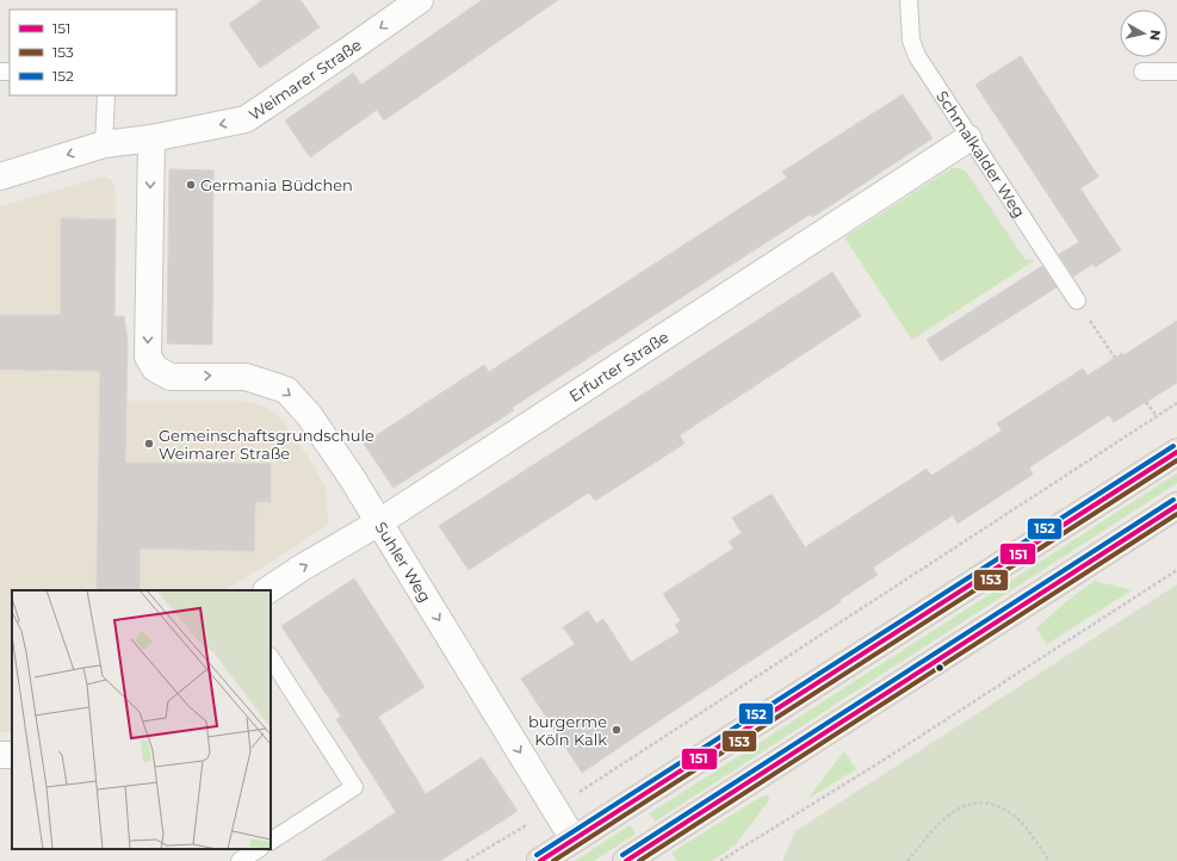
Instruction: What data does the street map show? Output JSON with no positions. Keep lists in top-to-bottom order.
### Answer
{
  "streets": {
    "street": ["Weimarer Straße", "Erfurter Straße", "Suhler Weg"],
    "lane": ["Schmalkalder Weg"]
  },
  "crossings": [
    ["Weimarer Straße", "Suhler Weg"],
    ["Schmalkalder Weg", "Erfurter Straße"],
    ["Erfurter Straße", "Suhler Weg"]
  ],
  "one_way": ["Weimarer Straße", "Suhler Weg"],
  "places": ["Germania Büdchen", "Gemeinschaftsgrundschule Weimarer Straße", "burgerme Köln Kalk"],
  "lines": ["transit line 152", "transit line 151", "transit line 153"],
  "legend": ["151", "153", "152"],
  "north": "right"
}
